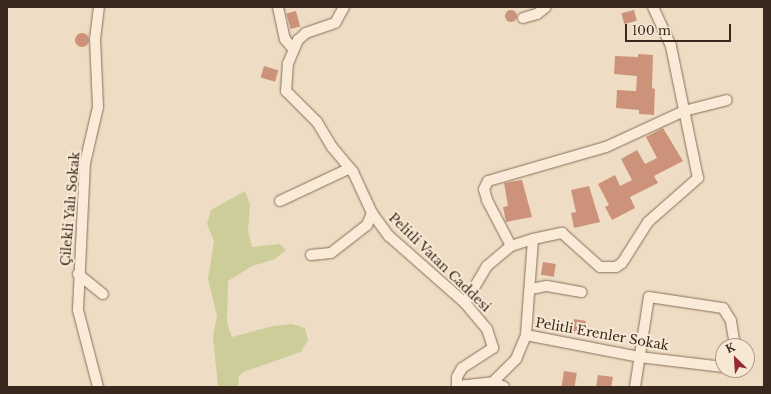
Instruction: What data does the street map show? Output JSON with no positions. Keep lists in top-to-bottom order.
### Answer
{
  "streets": {
    "street": ["Çilekli Yalı Sokak", "Pelitli Vatan Caddesi", "Pelitli Erenler Sokak"]
  },
  "scale_bar": "100 m",
  "north": "top left"
}
